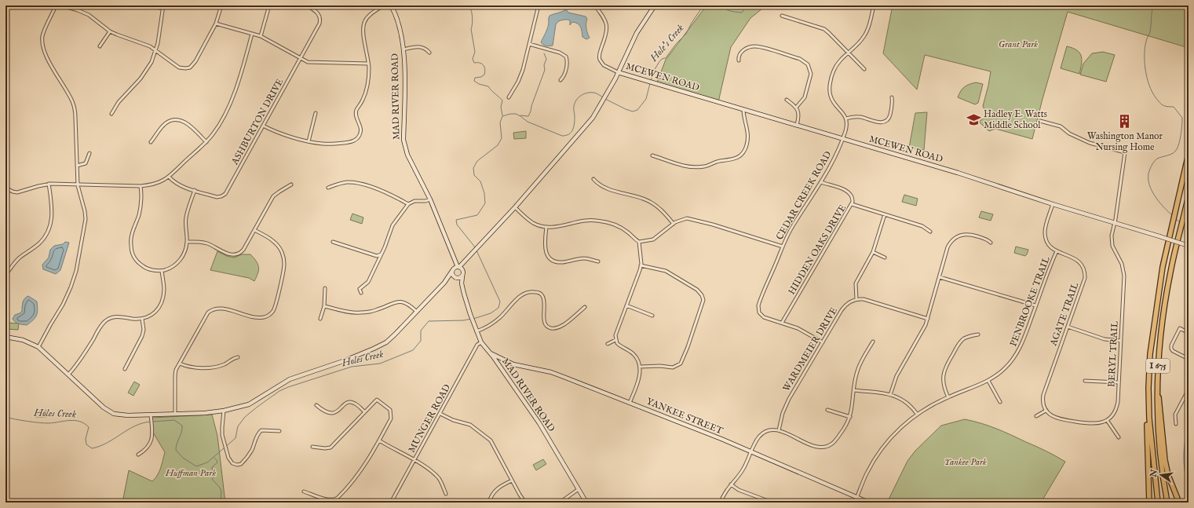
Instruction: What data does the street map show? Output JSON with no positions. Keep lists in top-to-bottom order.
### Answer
{
  "streets": {
    "highway": ["I 675"],
    "street": [
      "MCEWEN ROAD",
      "MAD RIVER ROAD",
      "ASHBURTON DRIVE",
      "CEDAR CREEK ROAD",
      "HIDDEN OAKS DRIVE",
      "PENBROOKE TRAIL",
      "AGATE TRAIL",
      "WARDMEIER DRIVE",
      "BERYL TRAIL",
      "YANKEE STREET",
      "MUNGER ROAD"
    ]
  },
  "crossings": [
    ["MCEWEN ROAD", "CEDAR CREEK ROAD"],
    ["MCEWEN ROAD", "AGATE TRAIL"],
    ["MCEWEN ROAD", "BERYL TRAIL"],
    ["MAD RIVER ROAD", "YANKEE STREET"],
    ["MAD RIVER ROAD", "MUNGER ROAD"],
    ["CEDAR CREEK ROAD", "HIDDEN OAKS DRIVE"],
    ["CEDAR CREEK ROAD", "WARDMEIER DRIVE"],
    ["PENBROOKE TRAIL", "AGATE TRAIL"],
    ["PENBROOKE TRAIL", "YANKEE STREET"]
  ],
  "water": ["Hole's Creek", "Holes Creek"],
  "parks": ["Grant Park", "Yankee Park", "Huffman Park"],
  "places": {
    "school or university": ["Hadley E. Watts Middle School"],
    "building": ["Washington Manor Nursing Home"]
  },
  "north": "left"
}
